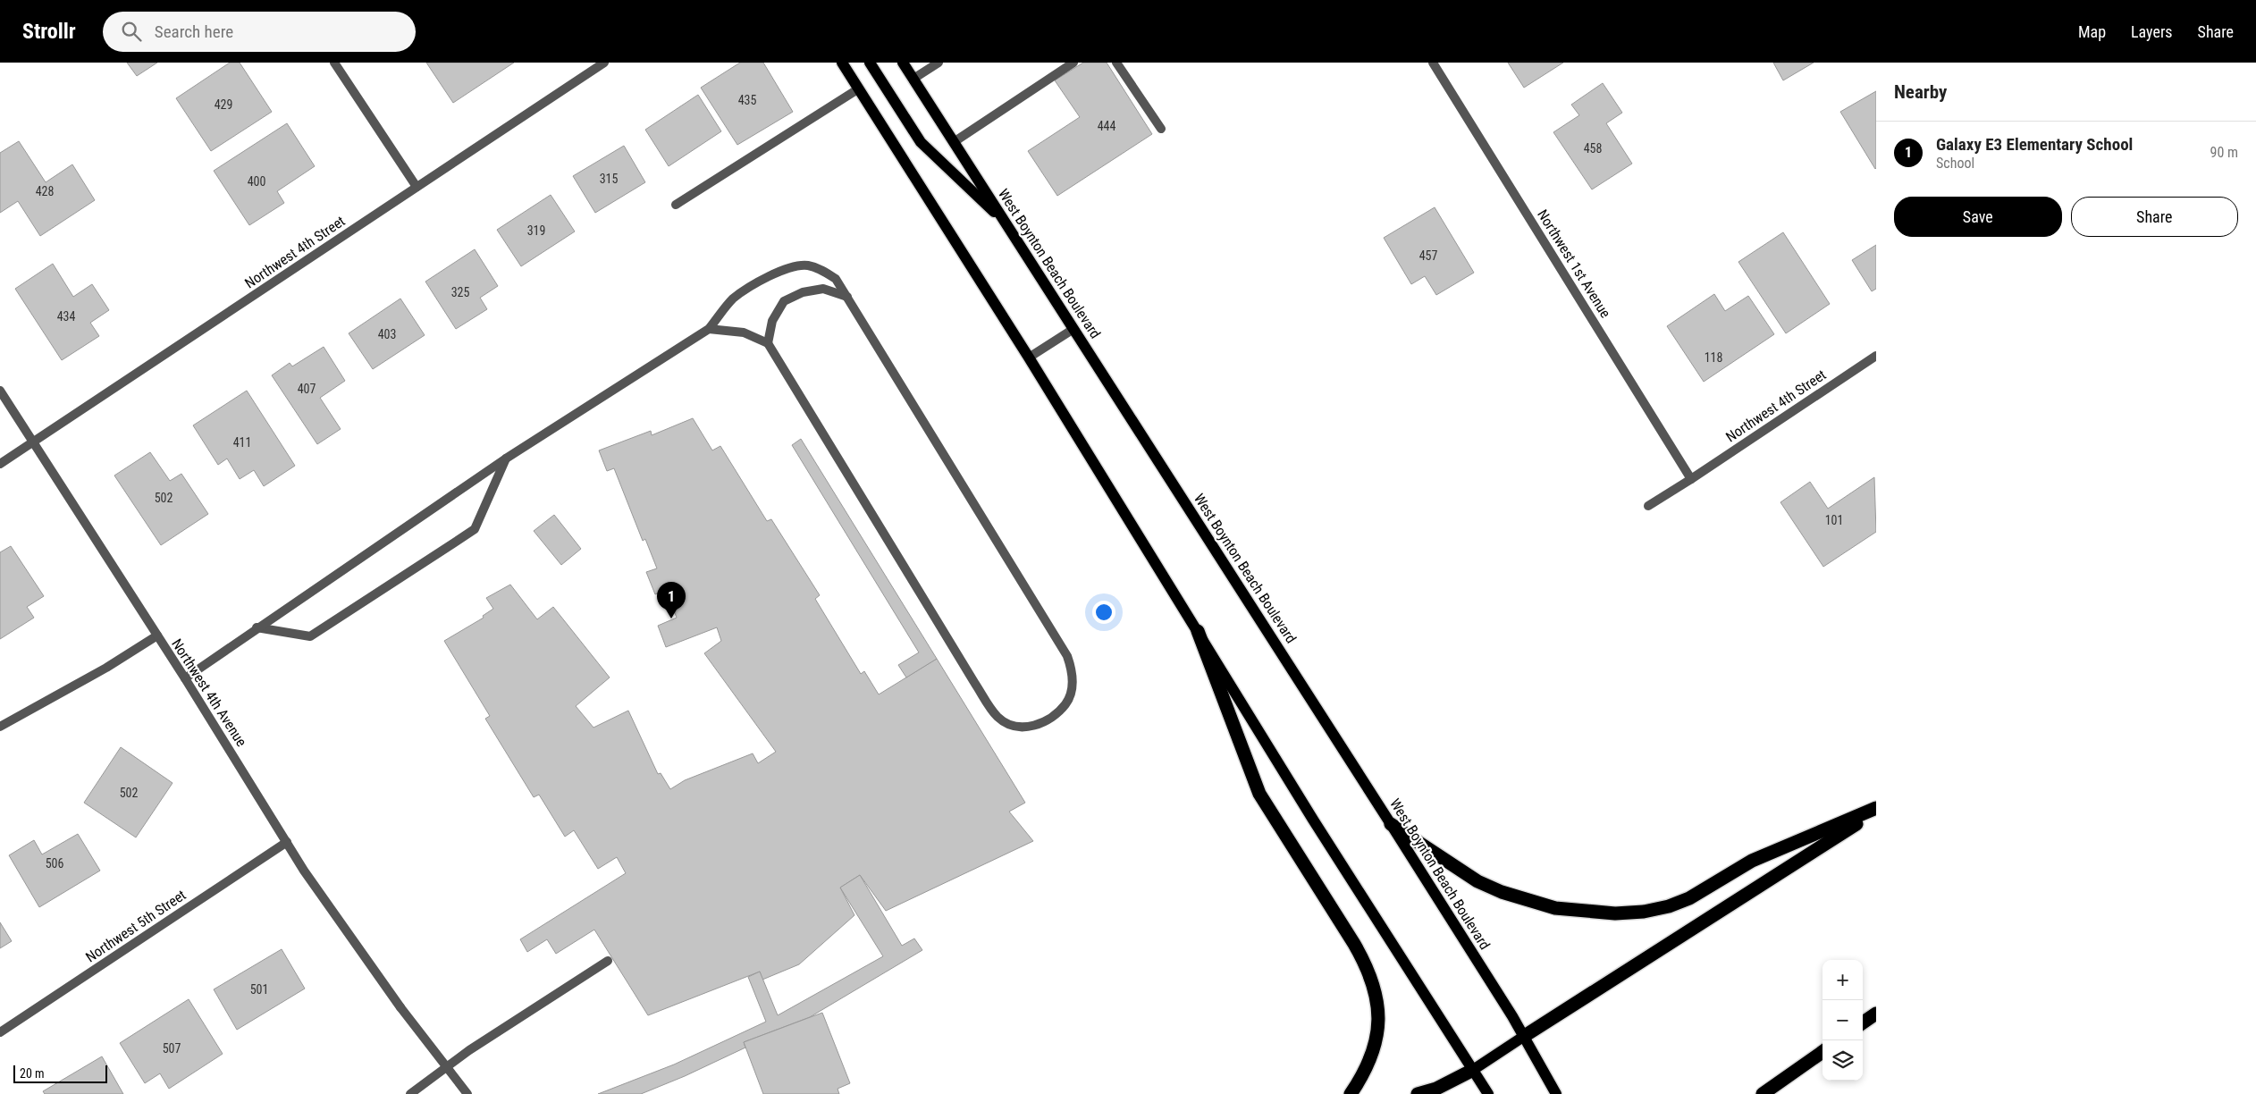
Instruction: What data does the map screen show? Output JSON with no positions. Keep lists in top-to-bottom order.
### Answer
{
  "streets": {
    "main road": ["West Boynton Beach Boulevard"],
    "street": [
      "Northwest 4th Street",
      "Northwest 1st Avenue",
      "Northwest 4th Avenue",
      "Northwest 5th Street"
    ]
  },
  "crossings": [
    ["Northwest 4th Street", "Northwest 1st Avenue"],
    ["Northwest 4th Street", "Northwest 4th Avenue"],
    ["Northwest 4th Avenue", "Northwest 5th Street"]
  ],
  "house_numbers": [
    "435",
    "429",
    "444",
    "458",
    "315",
    "400",
    "428",
    "319",
    "457",
    "325",
    "434",
    "403",
    "118",
    "407",
    "411",
    "502",
    "101",
    "502",
    "506",
    "501",
    "507"
  ],
  "scale_bar": "20 m",
  "page": {
    "header": "Strollr",
    "search": "Search here",
    "nav": ["Map", "Layers", "Share"],
    "heading": "Nearby",
    "list": [
      {
        "mark": "1",
        "name": "Galaxy E3 Elementary School",
        "note": "School",
        "value": "90 m"
      }
    ],
    "buttons": ["Save", "Share"],
    "pins": "1",
    "map_buttons": ["+", "−"],
    "scale": "20 m"
  }
}
